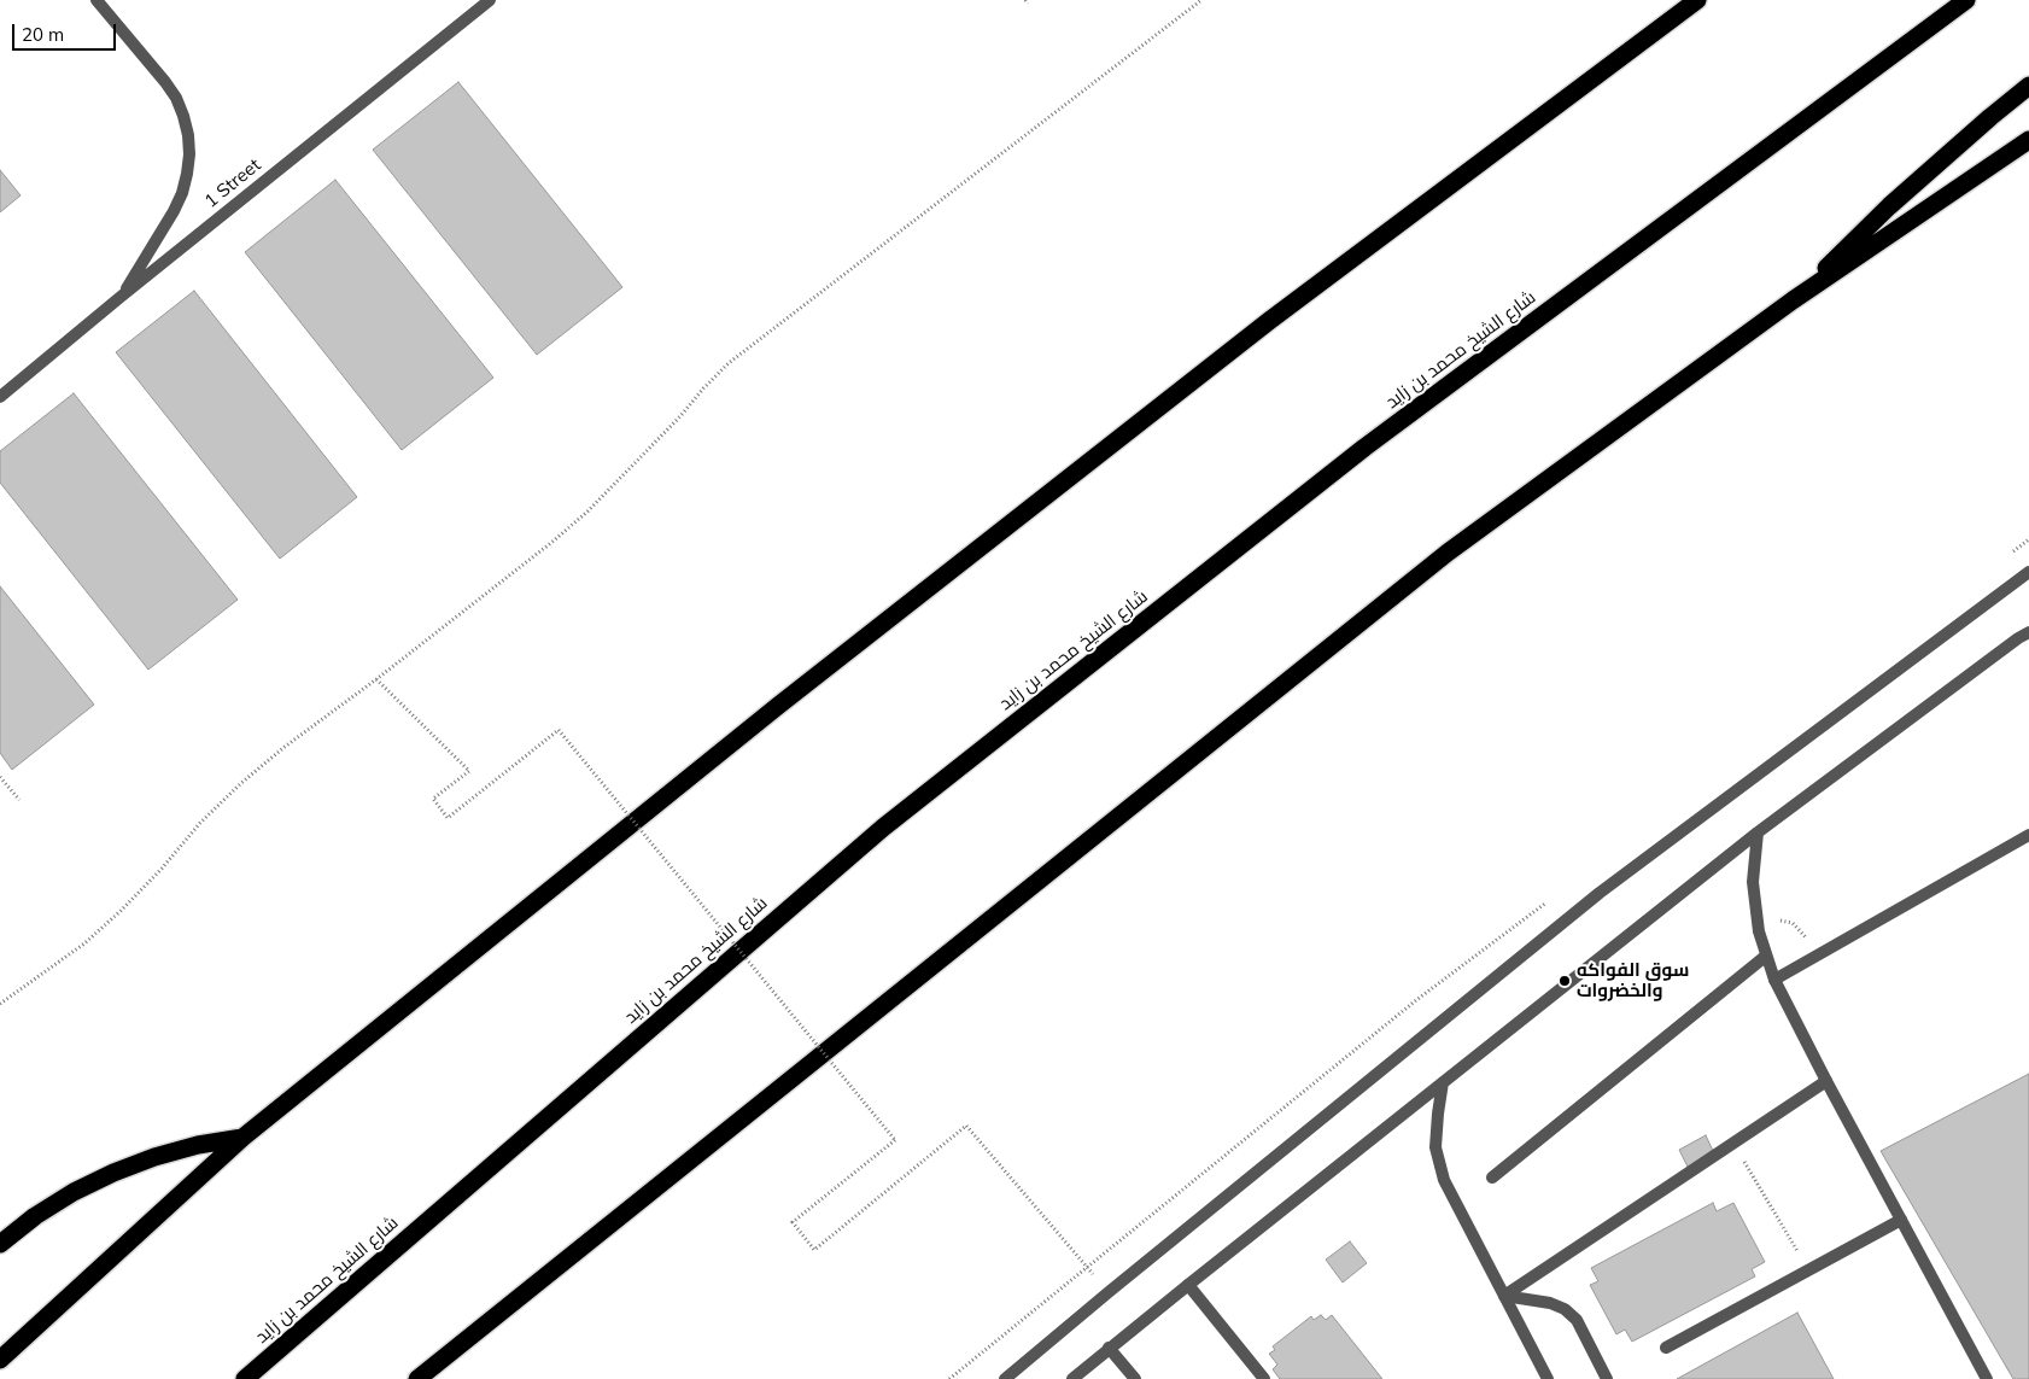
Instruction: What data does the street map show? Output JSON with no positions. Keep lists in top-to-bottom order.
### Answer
{
  "streets": {
    "highway": ["شارع الشيخ محمد بن زايد"],
    "street": ["1 Street"]
  },
  "places": ["سوق الفواكه والخضروات"],
  "scale_bar": "20 m"
}
